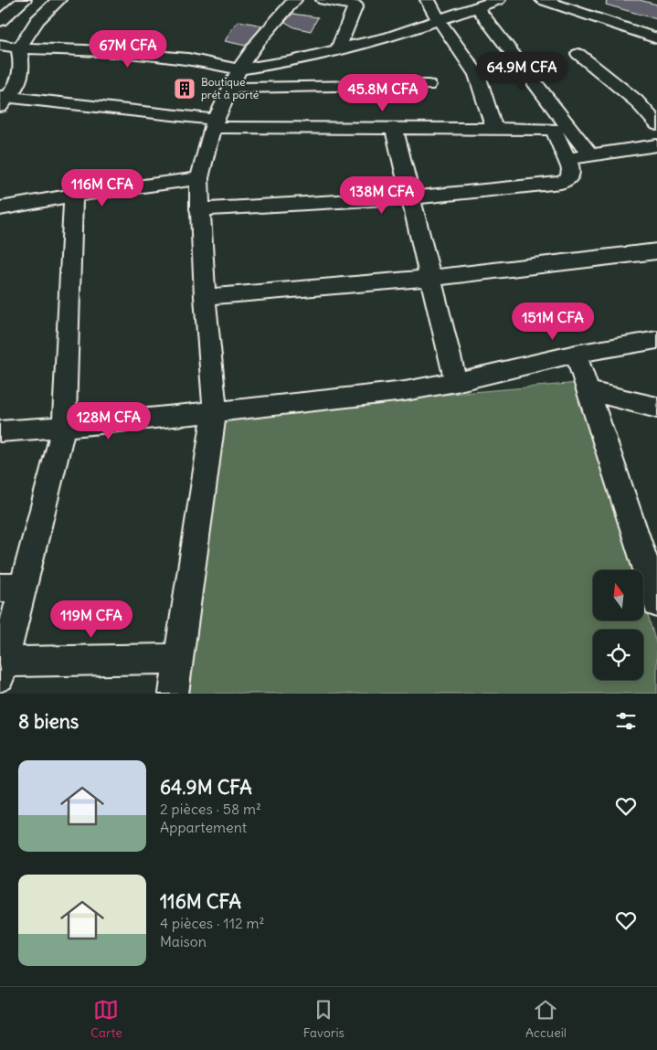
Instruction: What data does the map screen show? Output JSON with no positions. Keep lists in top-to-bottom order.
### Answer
{
  "places": {
    "building": ["Boutique prét à porté"]
  },
  "north": "top",
  "page": {
    "price": [
      "67M CFA",
      "64.9M CFA",
      "45.8M CFA",
      "116M CFA",
      "138M CFA",
      "151M CFA",
      "128M CFA",
      "119M CFA"
    ],
    "heading": "8 biens",
    "list": [
      {
        "name": "64.9M CFA",
        "note": "2 pièces · 58 m² · Appartement"
      },
      {
        "name": "116M CFA",
        "note": "4 pièces · 112 m² · Maison"
      }
    ],
    "tabs": ["Carte", "Favoris", "Accueil"]
  }
}
